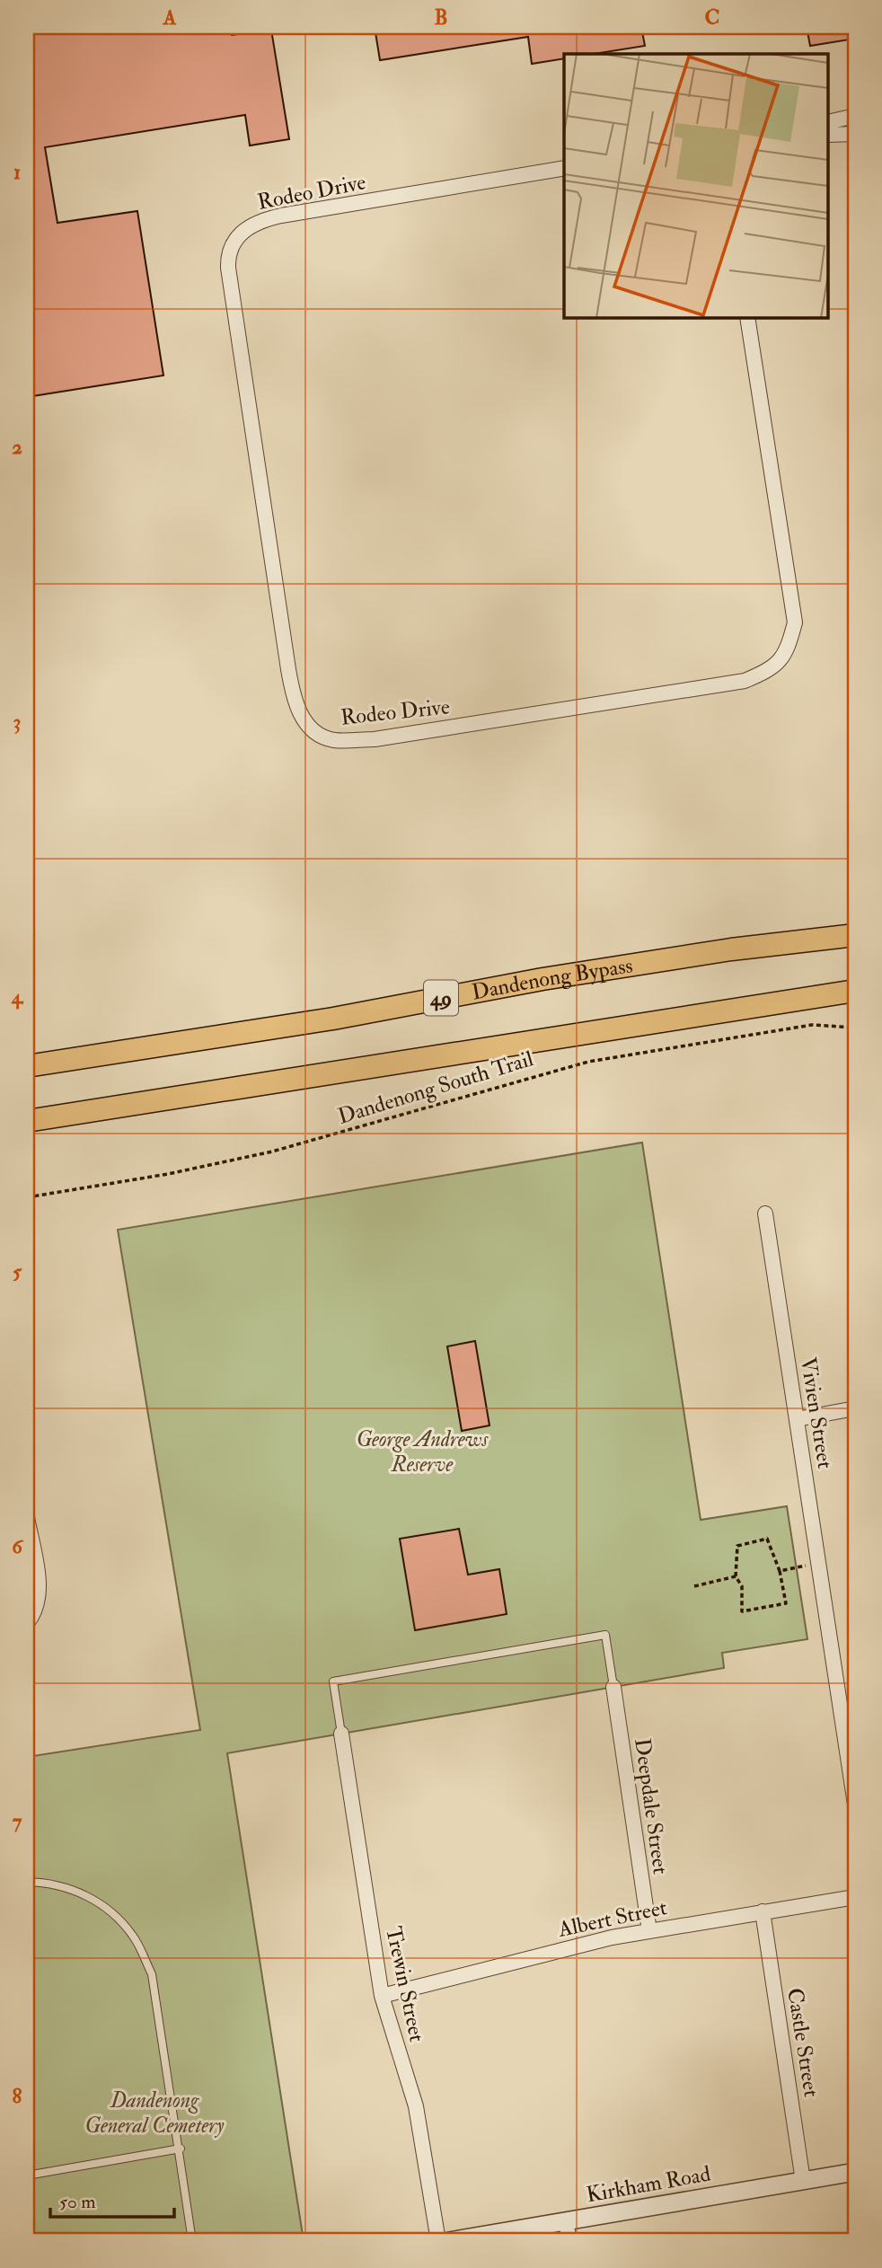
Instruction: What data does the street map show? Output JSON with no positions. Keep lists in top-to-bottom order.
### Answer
{
  "streets": {
    "highway": ["Dandenong Bypass", "49"],
    "street": [
      "Rodeo Drive",
      "Vivien Street",
      "Deepdale Street",
      "Albert Street",
      "Trewin Street",
      "Castle Street",
      "Kirkham Road"
    ],
    "path": ["Dandenong South Trail"]
  },
  "crossings": [
    ["Deepdale Street", "Albert Street"],
    ["Albert Street", "Trewin Street"],
    ["Albert Street", "Castle Street"],
    ["Castle Street", "Kirkham Road"]
  ],
  "parks": ["George Andrews Reserve", "Dandenong General Cemetery"],
  "scale_bar": "50 m",
  "grid": {
    "columns": ["A", "B", "C"],
    "rows": [
      "1",
      "2",
      "3",
      "4",
      "5",
      "6",
      "7",
      "8"
    ]
  }
}
